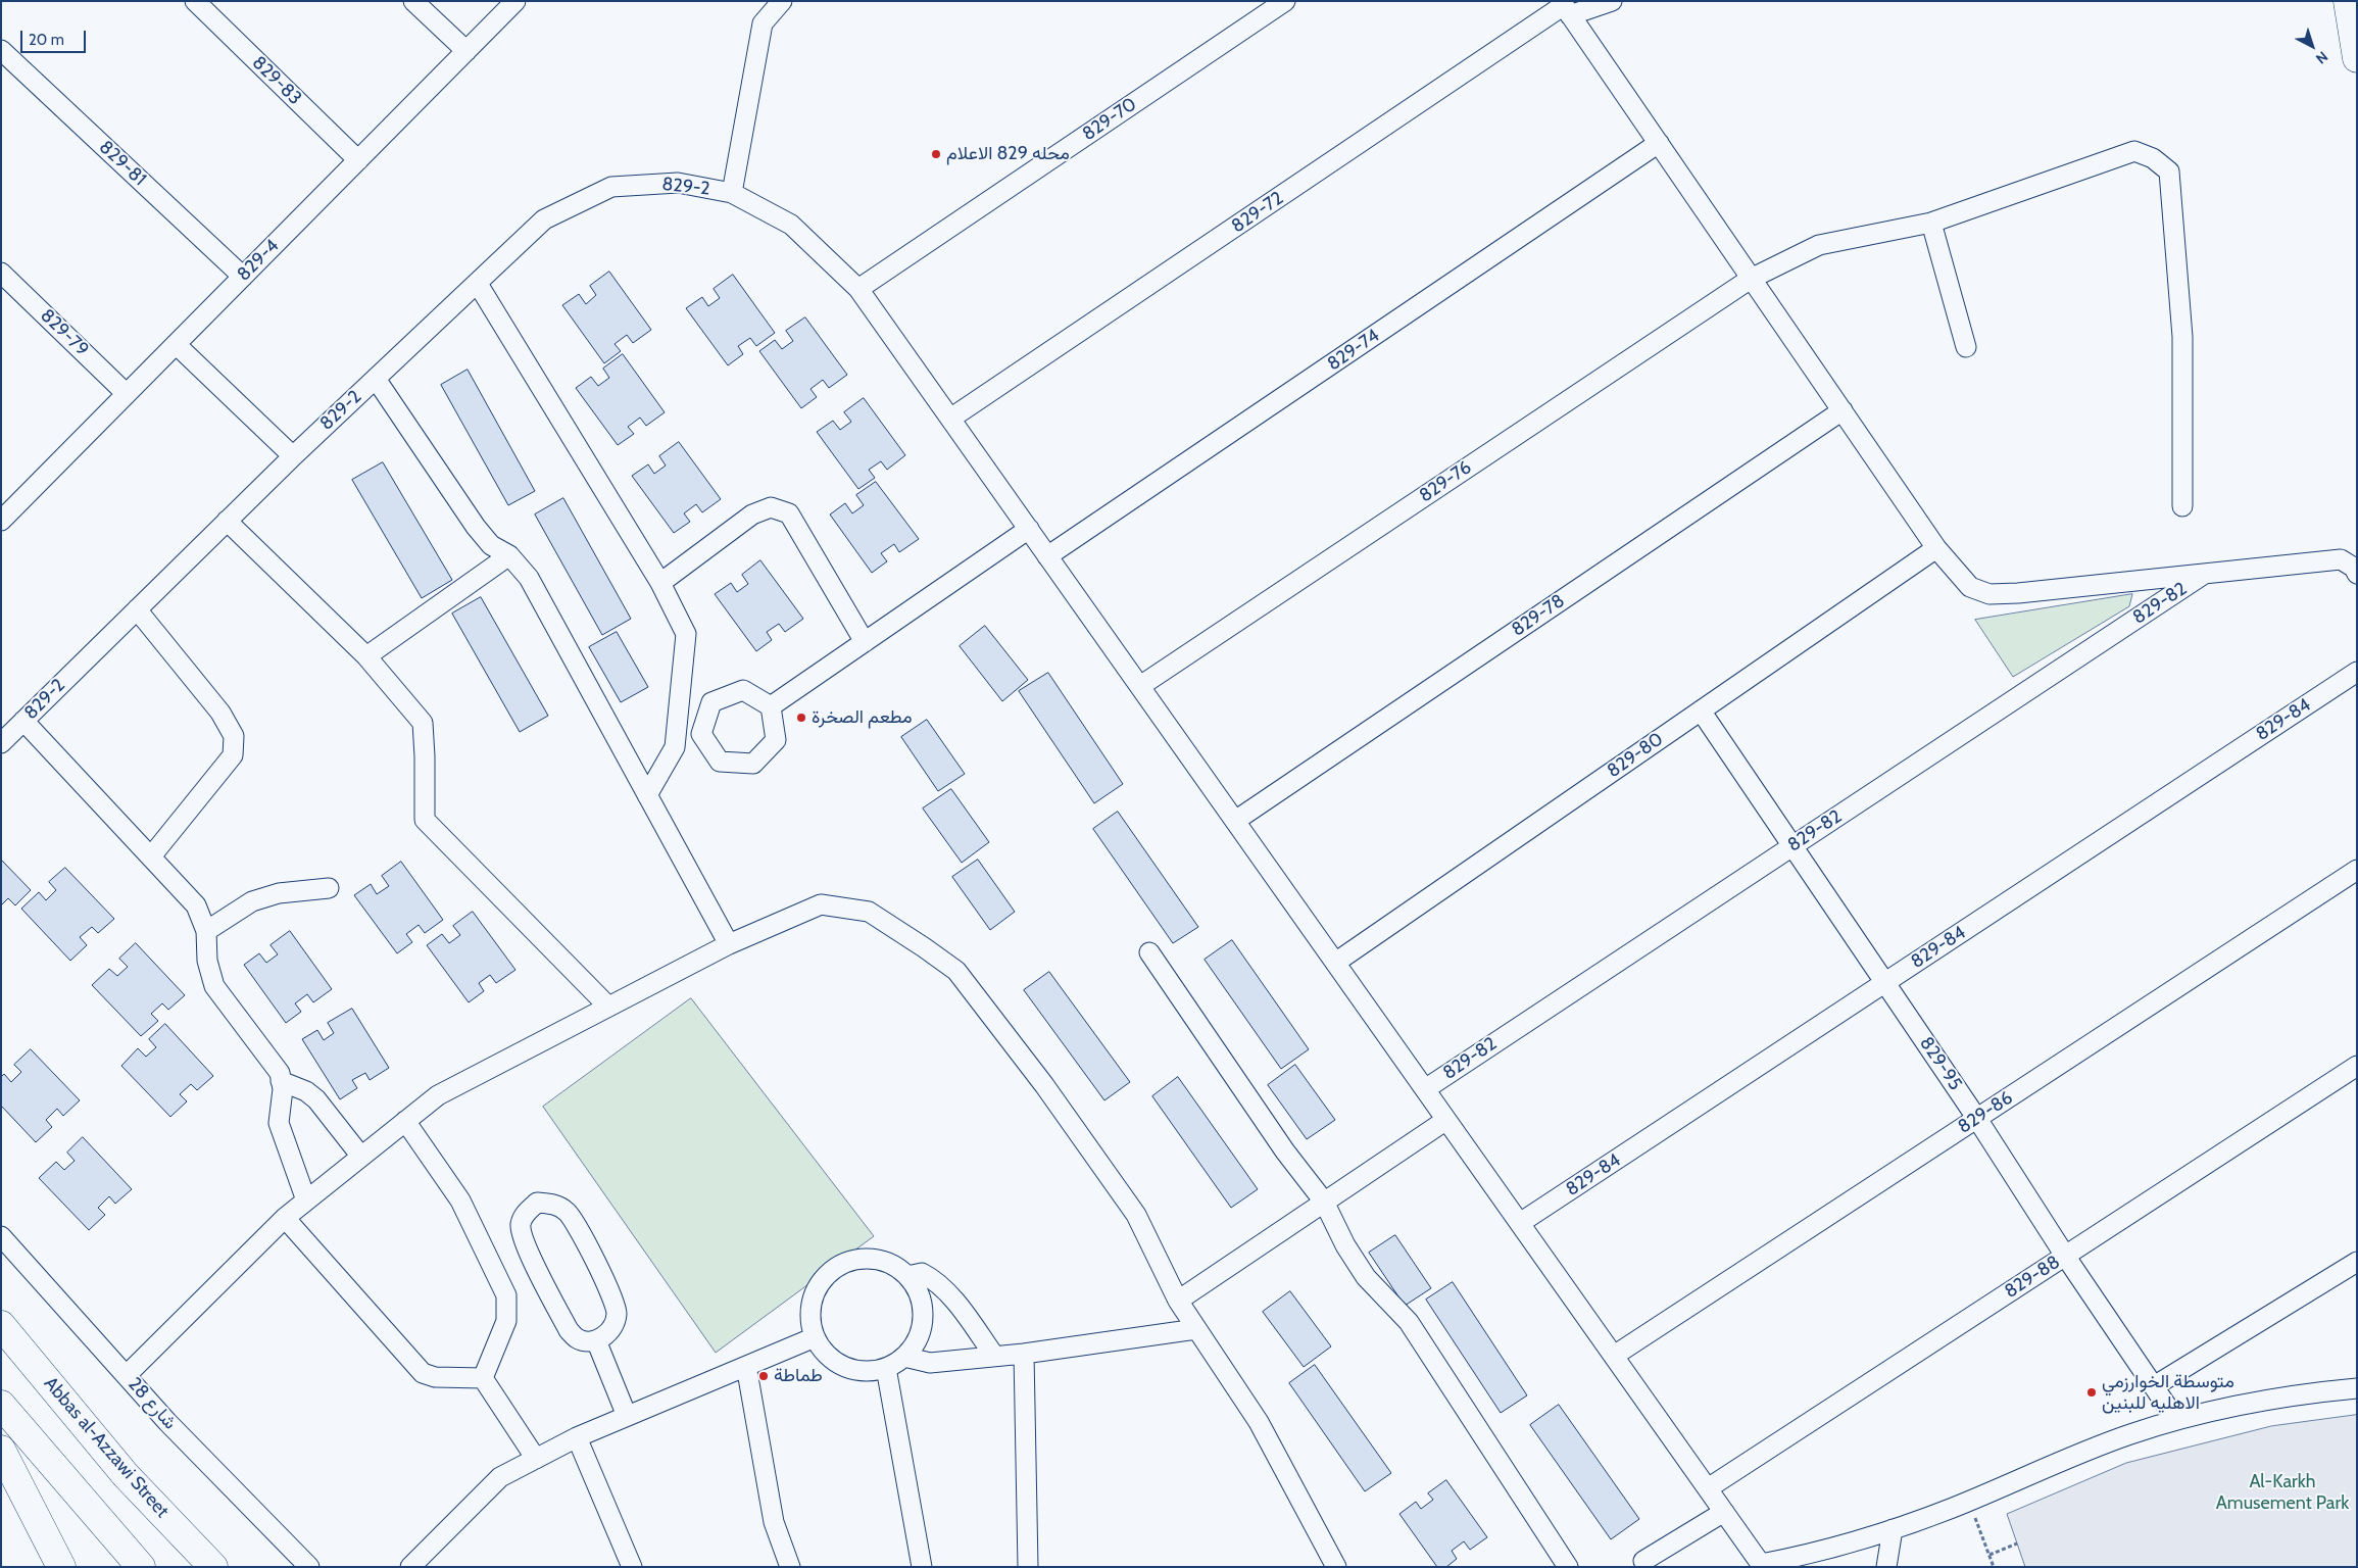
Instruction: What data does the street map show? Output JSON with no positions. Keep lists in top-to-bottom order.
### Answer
{
  "streets": {
    "main road": ["Abbas al-Azzawi Street"],
    "street": [
      "829-83",
      "829-70",
      "829-81",
      "829-2",
      "829-72",
      "829-4",
      "829-79",
      "829-74",
      "829-76",
      "829-82",
      "829-78",
      "829-84",
      "829-80",
      "829-95",
      "829-86",
      "829-88",
      "شارع 28"
    ]
  },
  "crossings": [
    ["829-83", "829-4"],
    ["829-70", "829-2"],
    ["829-81", "829-4"],
    ["829-2", "829-72"],
    ["829-2", "829-74"],
    ["829-2", "829-76"],
    ["829-2", "829-82"],
    ["829-2", "829-78"],
    ["829-2", "829-84"],
    ["829-2", "829-80"],
    ["829-2", "829-86"],
    ["829-2", "829-88"],
    ["829-4", "829-79"],
    ["829-82", "829-95"],
    ["829-84", "829-95"],
    ["829-80", "829-95"],
    ["829-95", "829-86"],
    ["829-95", "829-88"]
  ],
  "parks": ["Al-Karkh Amusement Park"],
  "places": [
    "محله 829 الاعلام",
    "مطعم الصخرة",
    "طماطة",
    "متوسطة الخوارزمي الاهليه للبنين"
  ],
  "scale_bar": "20 m",
  "north": "bottom right"
}
